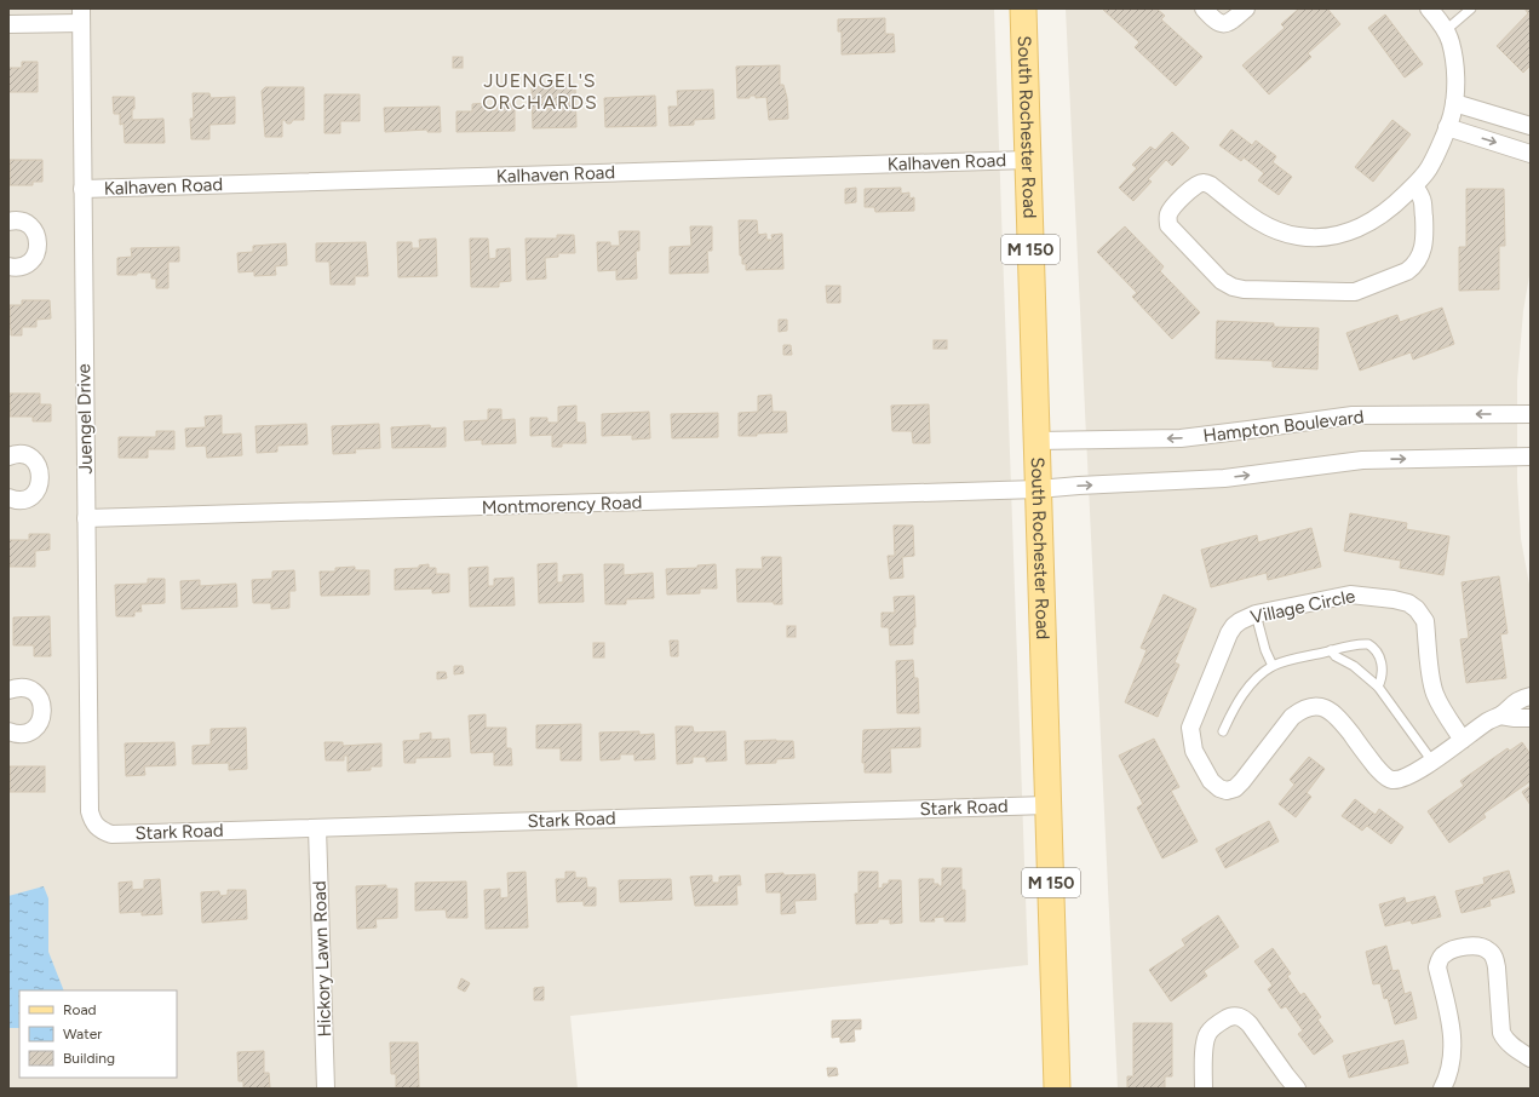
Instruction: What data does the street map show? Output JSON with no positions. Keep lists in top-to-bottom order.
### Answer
{
  "streets": {
    "main road": ["South Rochester Road", "M 150"],
    "street": [
      "Kalhaven Road",
      "Juengel Drive",
      "Hampton Boulevard",
      "Montmorency Road",
      "Village Circle",
      "Stark Road",
      "Hickory Lawn Road"
    ]
  },
  "crossings": [
    ["South Rochester Road", "Kalhaven Road"],
    ["South Rochester Road", "Hampton Boulevard"],
    ["South Rochester Road", "Montmorency Road"],
    ["South Rochester Road", "Stark Road"],
    ["Kalhaven Road", "Juengel Drive"],
    ["Juengel Drive", "Montmorency Road"],
    ["Juengel Drive", "Stark Road"],
    ["Stark Road", "Hickory Lawn Road"]
  ],
  "districts": ["JUENGEL'S ORCHARDS"],
  "legend": ["Road", "Water", "Building"]
}
